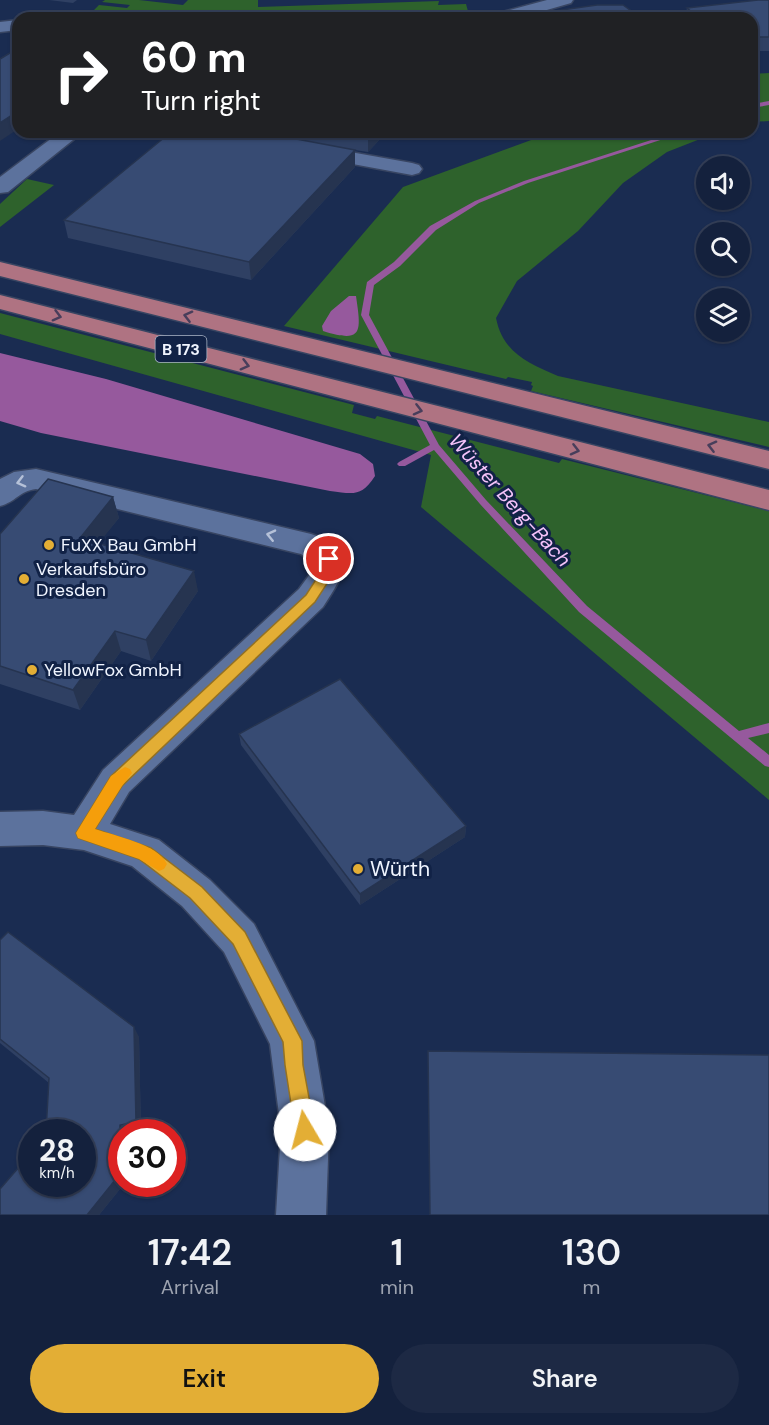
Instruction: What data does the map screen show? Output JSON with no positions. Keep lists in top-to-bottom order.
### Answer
{
  "streets": {
    "main road": ["B 173"]
  },
  "water": ["Wüster Berg-Bach"],
  "places": [
    "FuXX Bau GmbH",
    "Verkaufsbüro Dresden",
    "YellowFox GmbH",
    "Würth"
  ],
  "page": {
    "turn": ["60 m", "Turn right"],
    "speed": "28 km/h",
    "limit": "30",
    "eta": [
      "17:42",
      "Arrival",
      "1",
      "min",
      "130",
      "m"
    ],
    "buttons": ["Exit", "Share"]
  }
}
